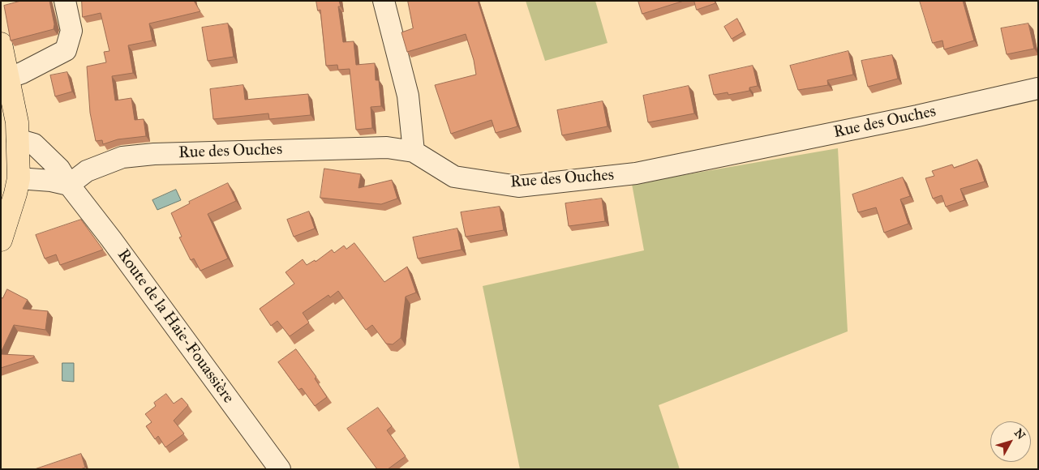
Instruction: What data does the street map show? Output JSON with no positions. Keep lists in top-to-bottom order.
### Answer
{
  "streets": {
    "street": ["Rue des Ouches", "Route de la Haie-Fouassière"]
  },
  "crossings": [
    ["Rue des Ouches", "Route de la Haie-Fouassière"]
  ],
  "north": "top right"
}
